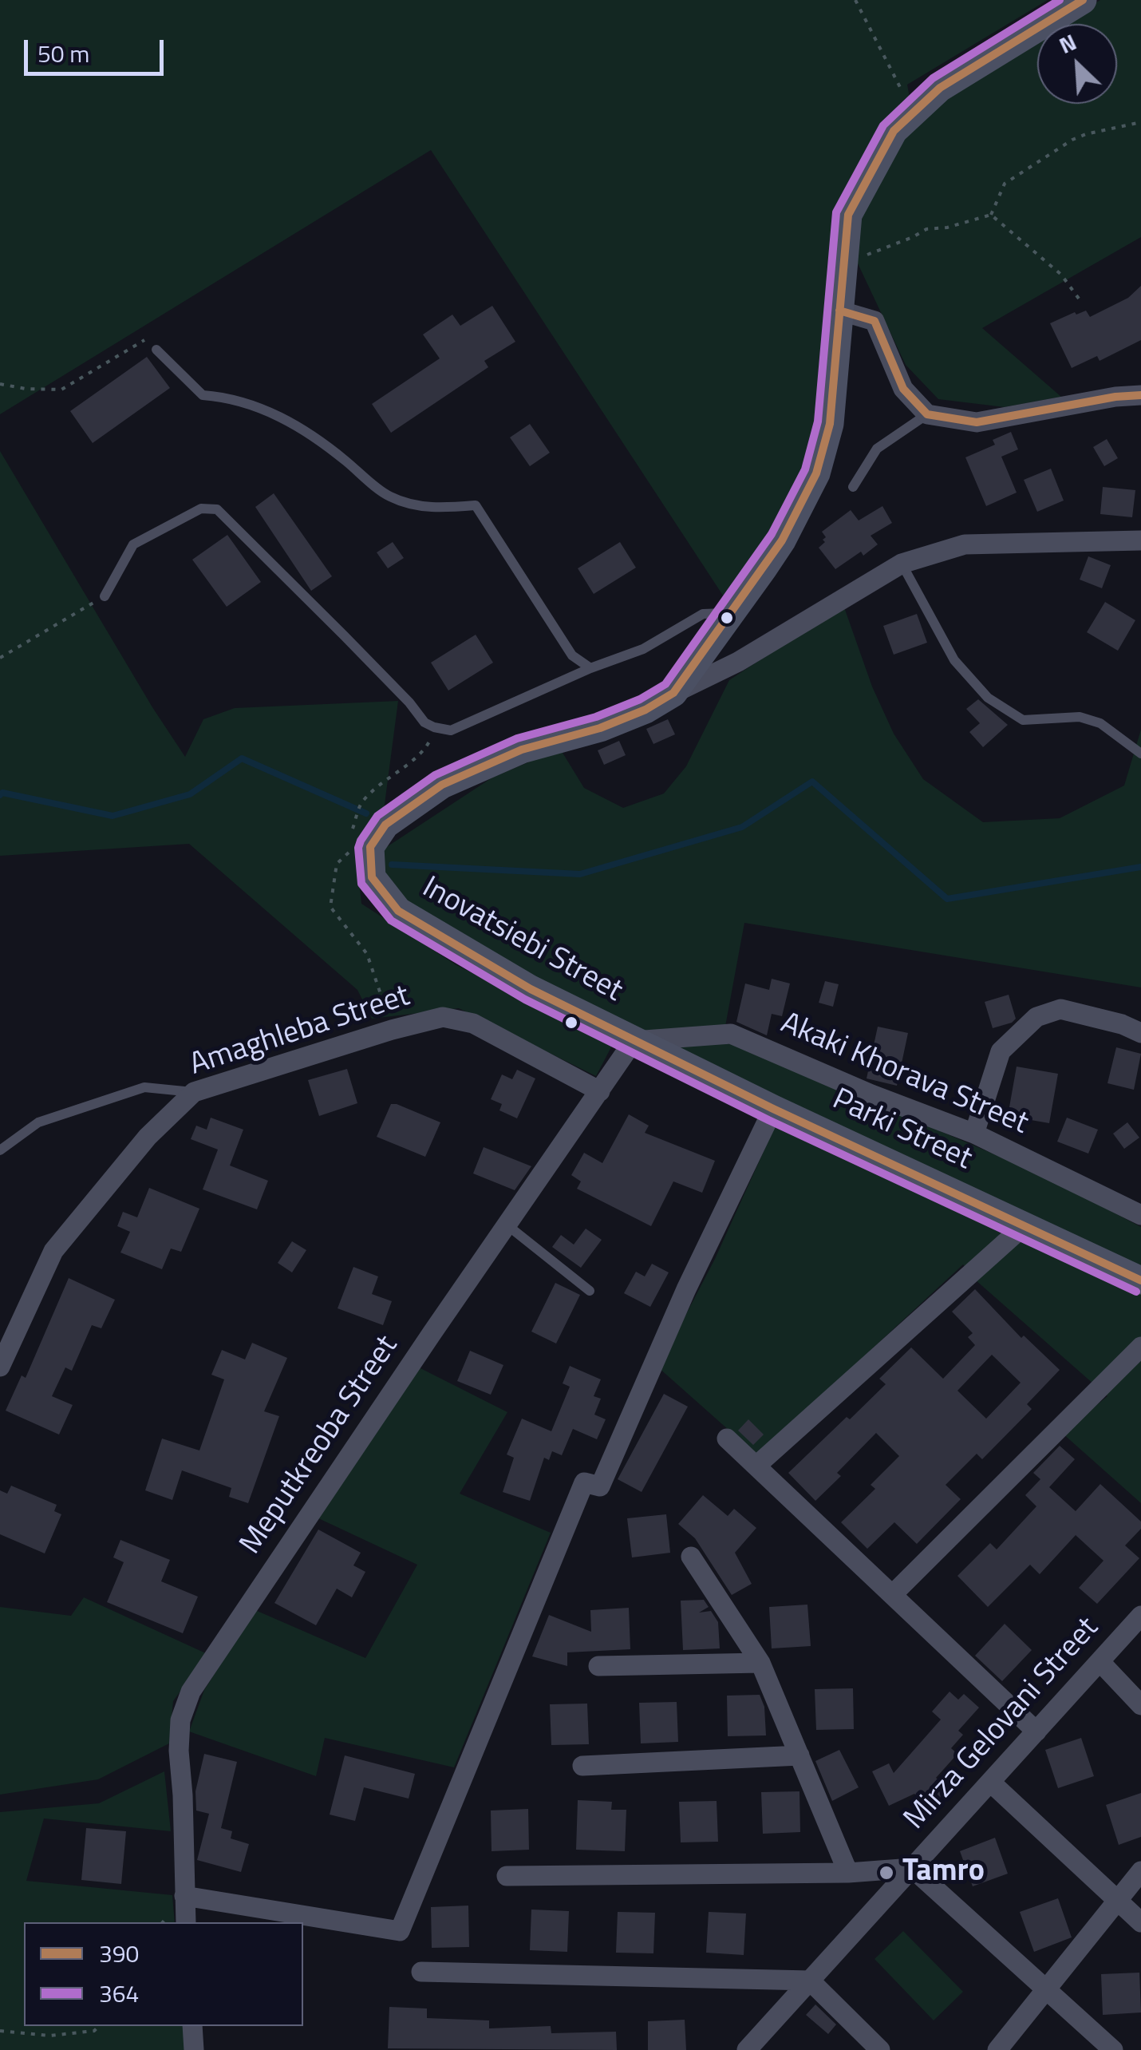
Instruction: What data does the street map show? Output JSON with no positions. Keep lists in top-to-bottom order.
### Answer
{
  "streets": {
    "street": [
      "Inovatsiebi Street",
      "Amaghleba Street",
      "Akaki Khorava Street",
      "Parki Street",
      "Meputkreoba Street",
      "Mirza Gelovani Street"
    ]
  },
  "crossings": [
    ["Inovatsiebi Street", "Akaki Khorava Street"],
    ["Inovatsiebi Street", "Parki Street"],
    ["Inovatsiebi Street", "Meputkreoba Street"],
    ["Amaghleba Street", "Meputkreoba Street"],
    ["Akaki Khorava Street", "Parki Street"],
    ["Akaki Khorava Street", "Meputkreoba Street"],
    ["Parki Street", "Meputkreoba Street"]
  ],
  "places": ["Tamro"],
  "lines": ["transit line 390", "transit line 364"],
  "legend": ["390", "364"],
  "scale_bar": "50 m",
  "north": "top left"
}
